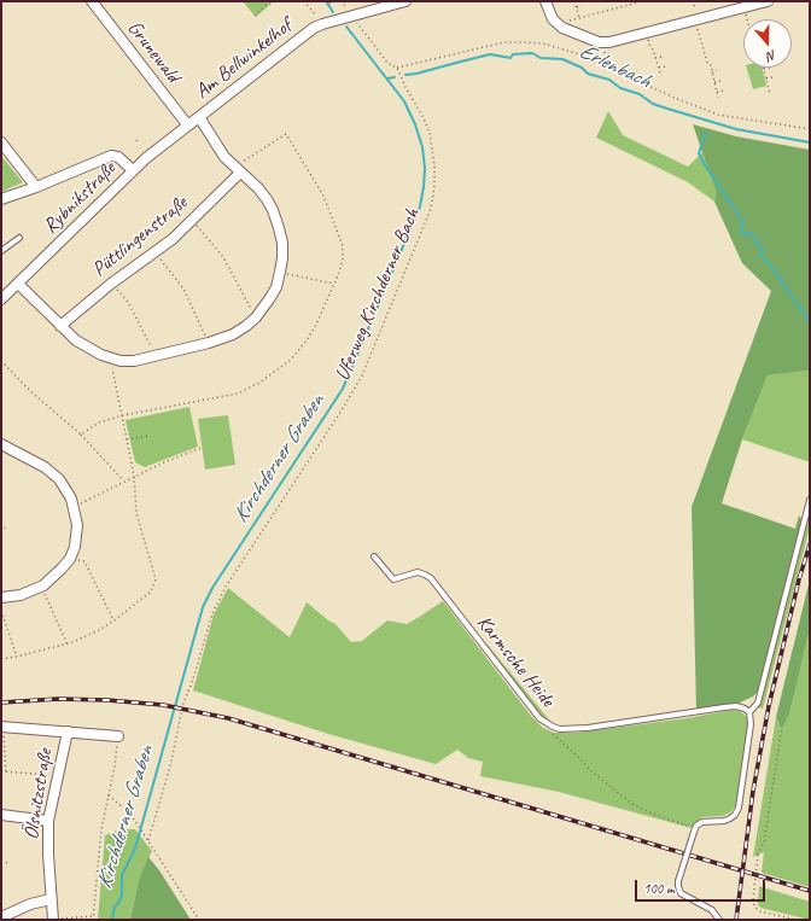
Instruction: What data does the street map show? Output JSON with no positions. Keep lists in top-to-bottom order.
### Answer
{
  "streets": {
    "street": [
      "Grunewald",
      "Am Bellwinkelhof",
      "Rybnikstraße",
      "Püttlingenstraße",
      "Ölsnitzstraße"
    ],
    "lane": ["Karmsche Heide"],
    "path": ["Uferweg Kirchderner Bach"]
  },
  "crossings": [
    ["Grunewald", "Am Bellwinkelhof"],
    ["Grunewald", "Rybnikstraße"],
    ["Am Bellwinkelhof", "Rybnikstraße"],
    ["Am Bellwinkelhof", "Uferweg Kirchderner Bach"]
  ],
  "water": ["Erlenbach", "Kirchderner Graben"],
  "scale_bar": "100 m",
  "north": "bottom"
}
